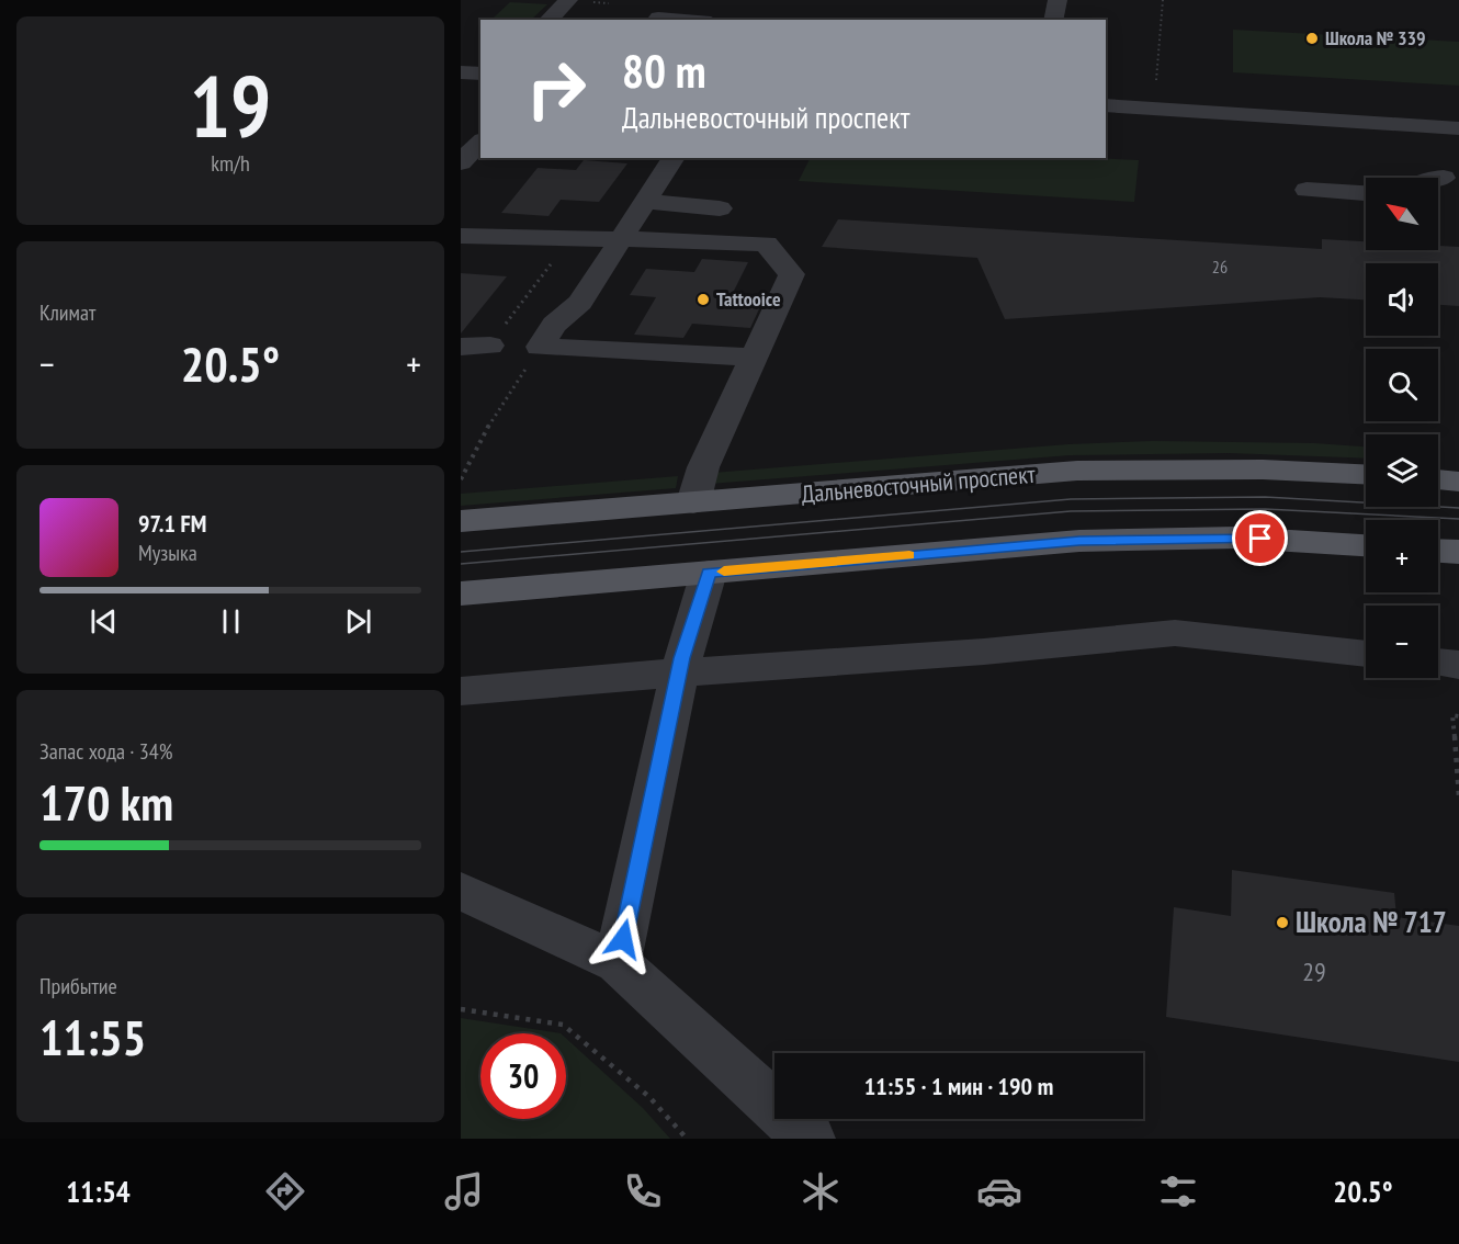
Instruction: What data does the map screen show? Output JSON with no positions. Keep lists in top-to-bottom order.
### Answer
{
  "streets": {
    "main road": ["Дальневосточный проспект"]
  },
  "places": ["Школа № 339", "Tattooice", "Школа № 717"],
  "house_numbers": ["26", "29"],
  "north": "top left",
  "page": {
    "tile": [
      ["19", "km/h"],
      "Климат",
      ["Запас хода · 34%", "170 km"],
      ["Прибытие", "11:55"]
    ],
    "turn": ["80 m", "Дальневосточный проспект"],
    "map_buttons": ["+", "−"],
    "heat": ["−", "20.5°", "+"],
    "song": ["97.1 FM", "Музыка"],
    "limit": "30",
    "trip": "11:55 · 1 мин · 190 m",
    "tabs": ["11:54", "20.5°"]
  }
}
